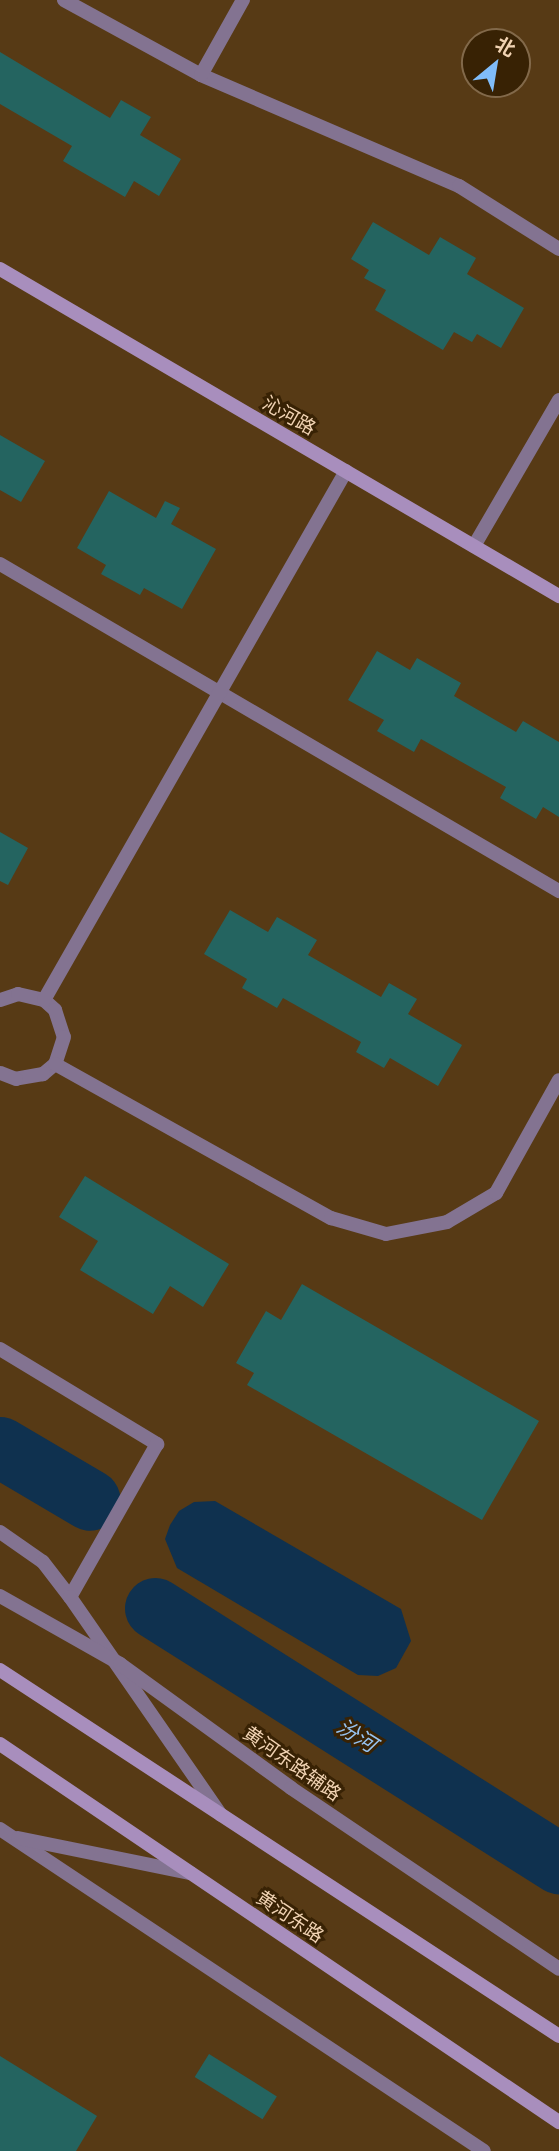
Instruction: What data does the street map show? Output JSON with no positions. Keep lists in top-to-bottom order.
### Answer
{
  "streets": {
    "main road": ["沁河路", "黄河东路"],
    "street": ["黄河东路辅路"]
  },
  "water": ["汾河"],
  "north": "top right"
}
